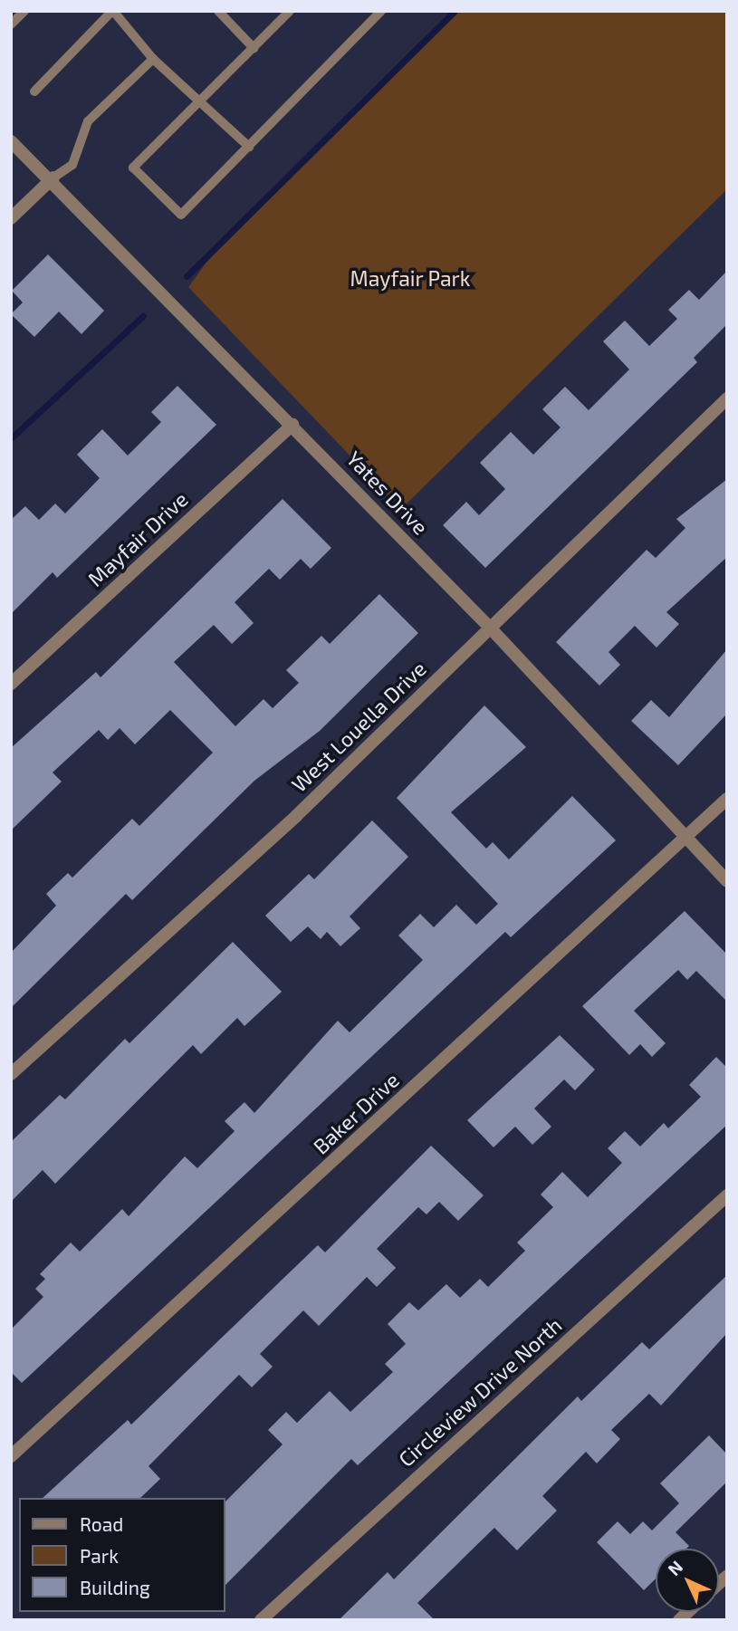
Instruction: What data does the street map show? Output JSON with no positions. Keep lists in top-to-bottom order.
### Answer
{
  "streets": {
    "street": [
      "Yates Drive",
      "Mayfair Drive",
      "West Louella Drive",
      "Baker Drive",
      "Circleview Drive North"
    ]
  },
  "crossings": [
    ["Yates Drive", "Mayfair Drive"],
    ["Yates Drive", "West Louella Drive"],
    ["Yates Drive", "Baker Drive"]
  ],
  "parks": ["Mayfair Park"],
  "legend": ["Road", "Park", "Building"],
  "north": "top left"
}
